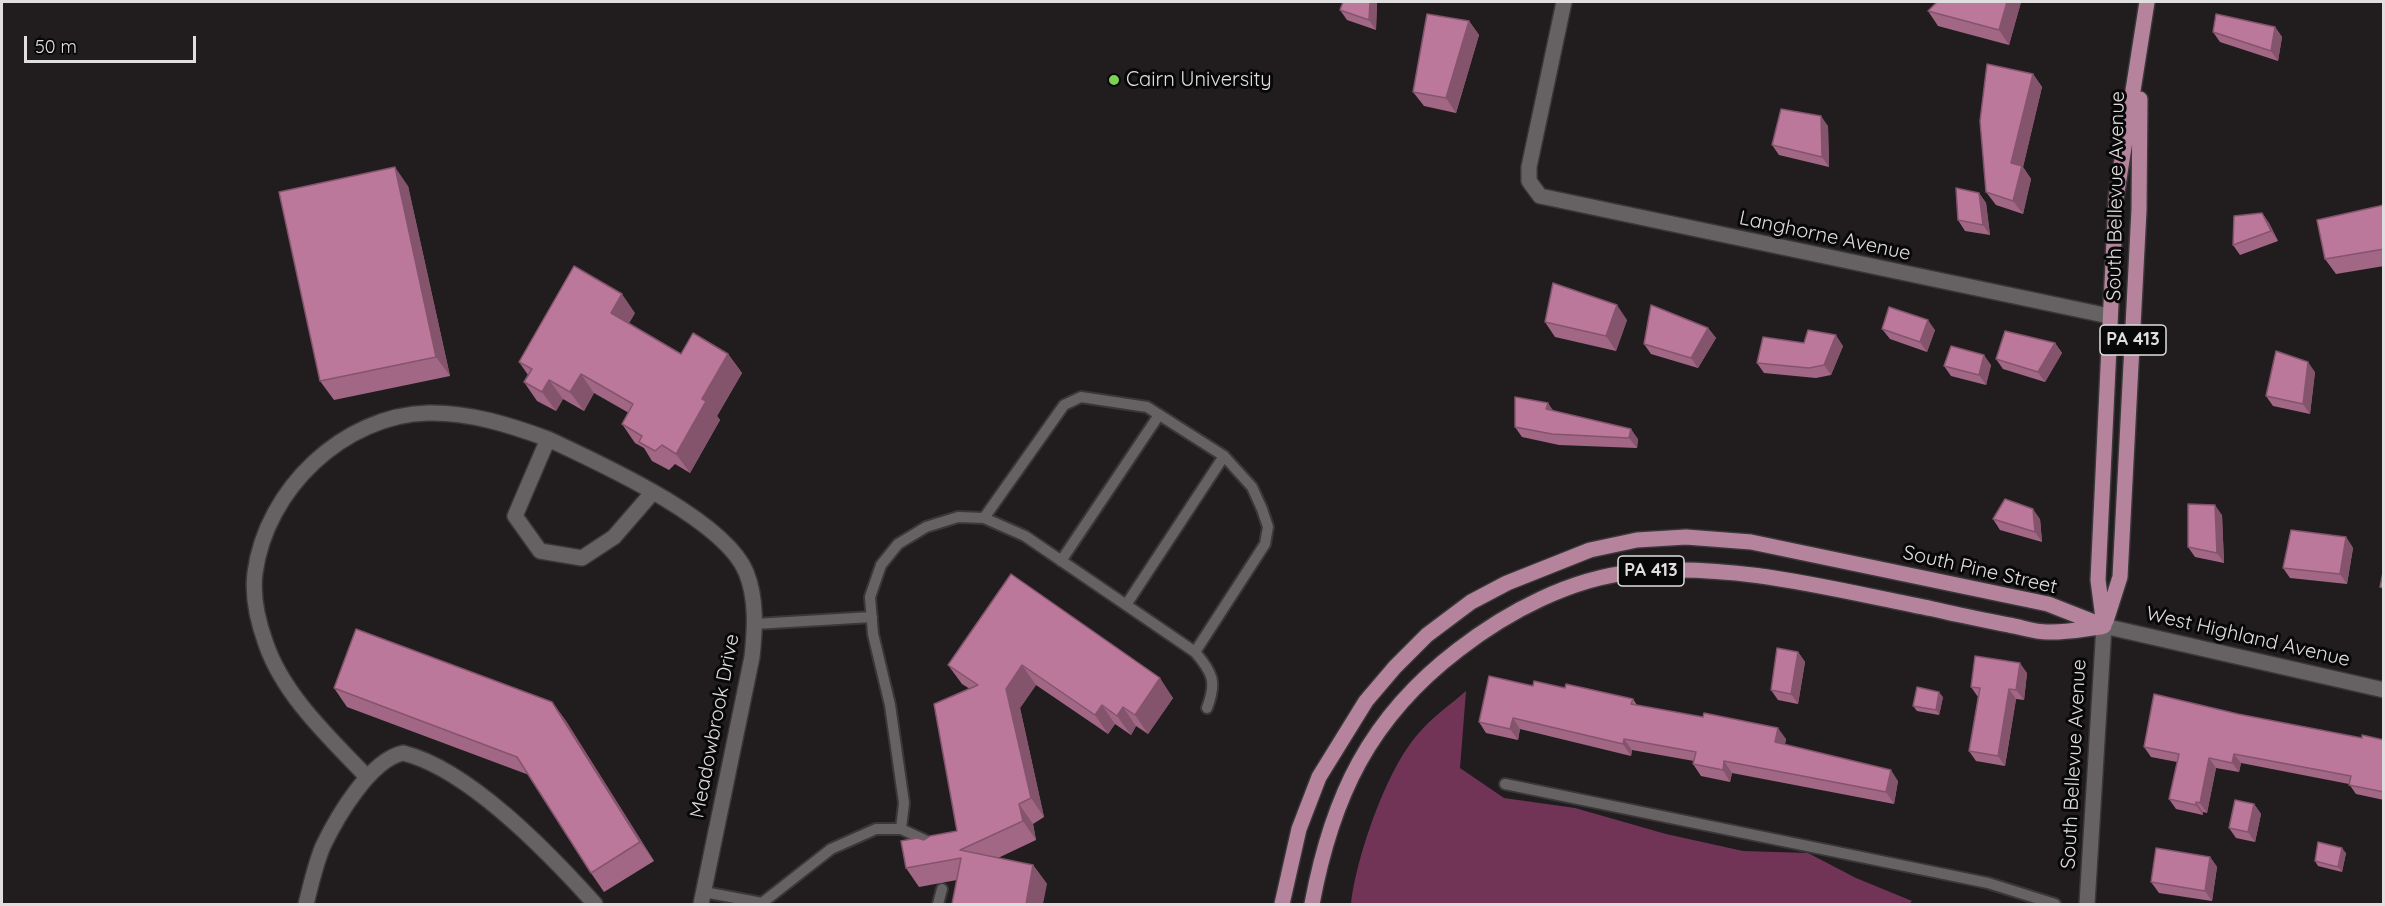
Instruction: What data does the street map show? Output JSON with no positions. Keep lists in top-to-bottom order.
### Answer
{
  "streets": {
    "main road": ["South Bellevue Avenue", "PA 413", "South Pine Street"],
    "street": ["Langhorne Avenue", "West Highland Avenue", "Meadowbrook Drive"]
  },
  "crossings": [
    ["South Bellevue Avenue", "Langhorne Avenue"],
    ["South Bellevue Avenue", "PA 413"],
    ["South Bellevue Avenue", "South Pine Street"],
    ["South Bellevue Avenue", "West Highland Avenue"],
    ["PA 413", "South Pine Street"],
    ["PA 413", "West Highland Avenue"],
    ["South Pine Street", "West Highland Avenue"]
  ],
  "places": ["Cairn University"],
  "scale_bar": "50 m"
}
